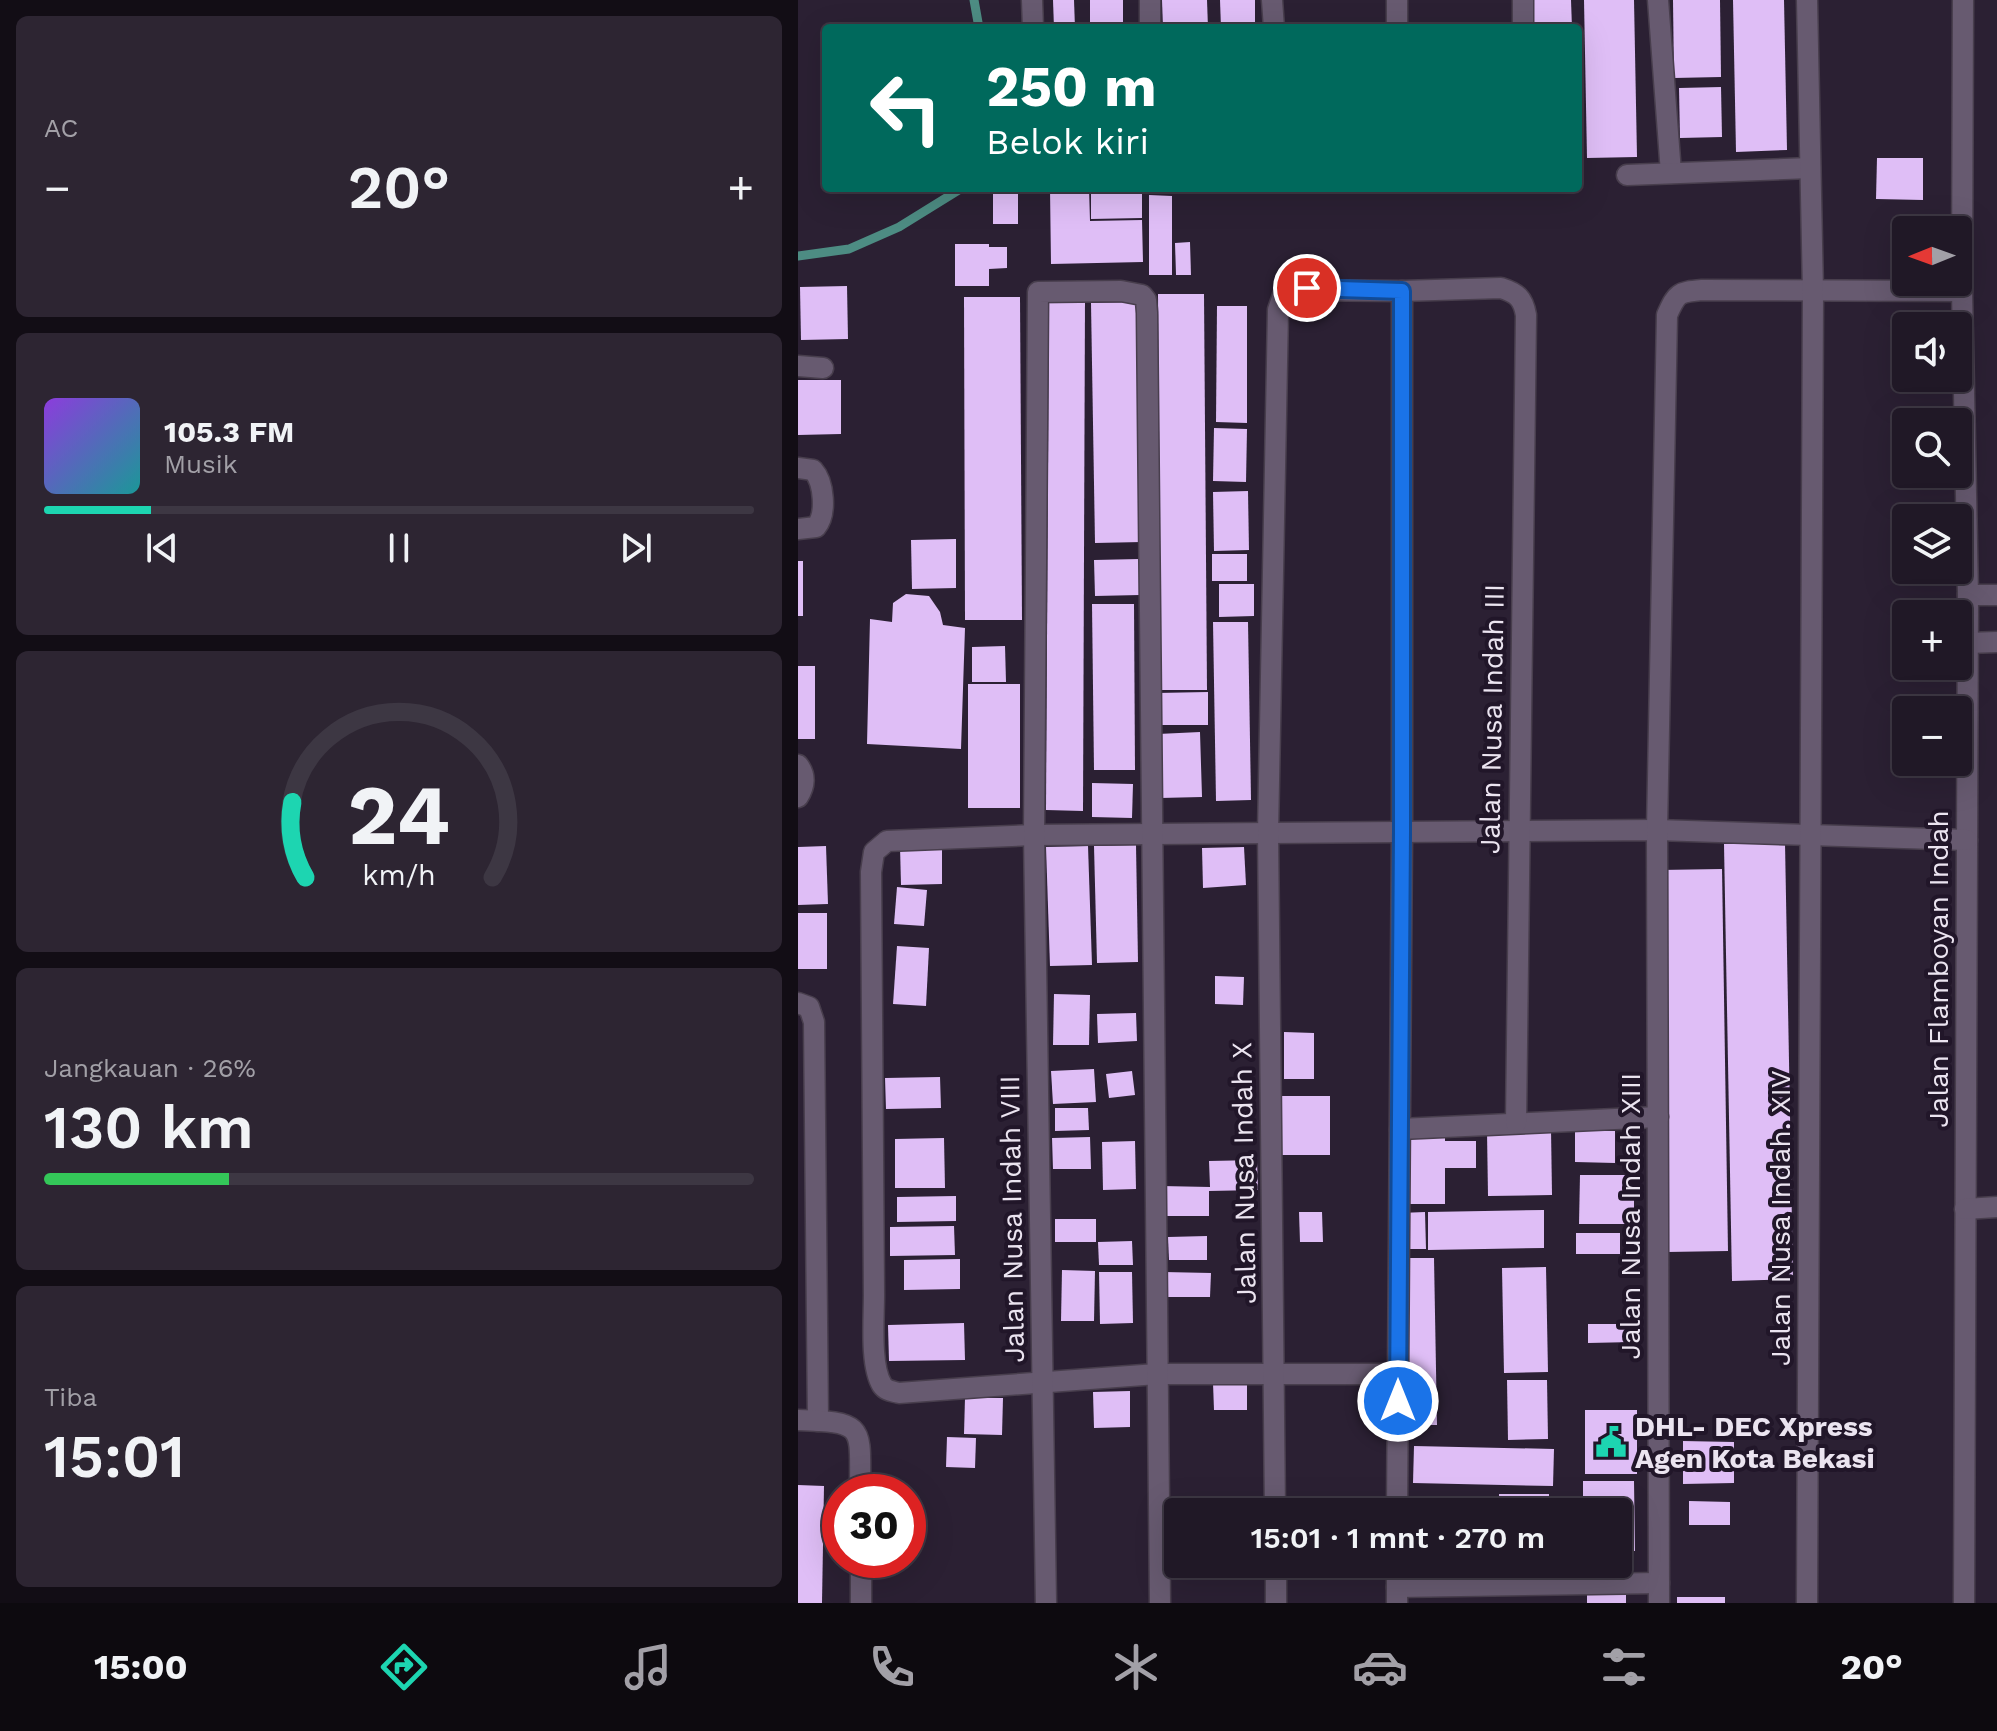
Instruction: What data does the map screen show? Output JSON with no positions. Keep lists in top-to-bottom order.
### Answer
{
  "streets": {
    "street": [
      "Jalan Nusa Indah III",
      "Jalan Flamboyan Indah",
      "Jalan Nusa Indah X",
      "Jalan Nusa Indah XIII",
      "Jalan Nusa Indah. XIV",
      "Jalan Nusa Indah VIII"
    ]
  },
  "crossings": [
    ["Jalan Nusa Indah III", "Jalan Nusa Indah X"],
    ["Jalan Nusa Indah XIII", "Jalan Nusa Indah. XIV"]
  ],
  "places": {
    "public building": ["DHL- DEC Xpress Agen Kota Bekasi"]
  },
  "north": "left",
  "page": {
    "tile": [
      "AC",
      ["Jangkauan · 26%", "130 km"],
      ["Tiba", "15:01"]
    ],
    "turn": ["250 m", "Belok kiri"],
    "heat": ["−", "20°", "+"],
    "map_buttons": ["+", "−"],
    "song": ["105.3 FM", "Musik"],
    "limit": "30",
    "trip": "15:01 · 1 mnt · 270 m",
    "tabs": ["15:00", "20°"],
    "gauge": ["24", "km/h"]
  }
}
